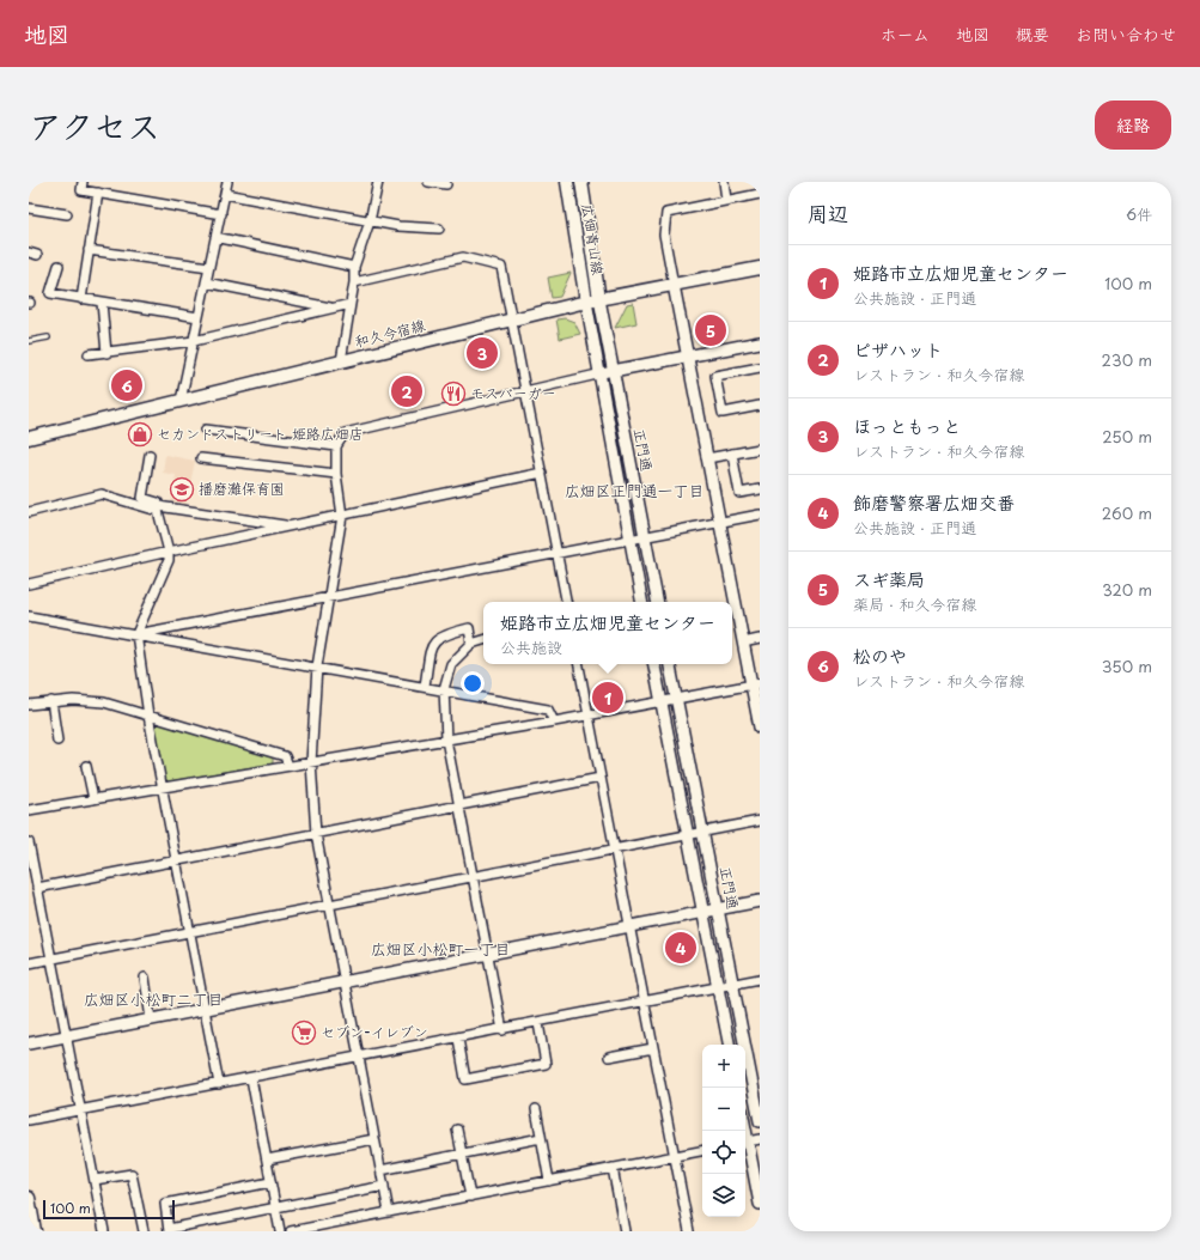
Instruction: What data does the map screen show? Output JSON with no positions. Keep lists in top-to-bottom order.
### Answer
{
  "streets": {
    "main road": ["広畑青山線", "和久今宿線"],
    "street": ["正門通"]
  },
  "crossings": [
    ["広畑青山線", "和久今宿線"],
    ["広畑青山線", "正門通"],
    ["和久今宿線", "正門通"]
  ],
  "districts": ["広畑区正門通一丁目", "広畑区小松町一丁目", "広畑区小松町二丁目"],
  "places": {
    "restaurant": ["モスバーガー"],
    "shop": ["セカンドストリート 姫路広畑店"],
    "school or university": ["播磨灘保育園"],
    "supermarket": ["セブン-イレブン"]
  },
  "scale_bar": "100 m",
  "page": {
    "header": "地図",
    "nav": [
      "ホーム",
      "地図",
      "概要",
      "お問い合わせ"
    ],
    "title": "アクセス",
    "buttons": "経路",
    "heading": ["周辺", "6件"],
    "list": [
      {
        "mark": "1",
        "name": "姫路市立広畑児童センター",
        "note": "公共施設 · 正門通",
        "value": "100 m"
      },
      {
        "mark": "2",
        "name": "ピザハット",
        "note": "レストラン · 和久今宿線",
        "value": "230 m"
      },
      {
        "mark": "3",
        "name": "ほっともっと",
        "note": "レストラン · 和久今宿線",
        "value": "250 m"
      },
      {
        "mark": "4",
        "name": "飾磨警察署広畑交番",
        "note": "公共施設 · 正門通",
        "value": "260 m"
      },
      {
        "mark": "5",
        "name": "スギ薬局",
        "note": "薬局 · 和久今宿線",
        "value": "320 m"
      },
      {
        "mark": "6",
        "name": "松のや",
        "note": "レストラン · 和久今宿線",
        "value": "350 m"
      }
    ],
    "pins": [
      "5",
      "3",
      "6",
      "2",
      "1",
      "4"
    ],
    "popup": ["姫路市立広畑児童センター", "公共施設"],
    "map_buttons": ["+", "−"],
    "scale": "100 m"
  }
}
